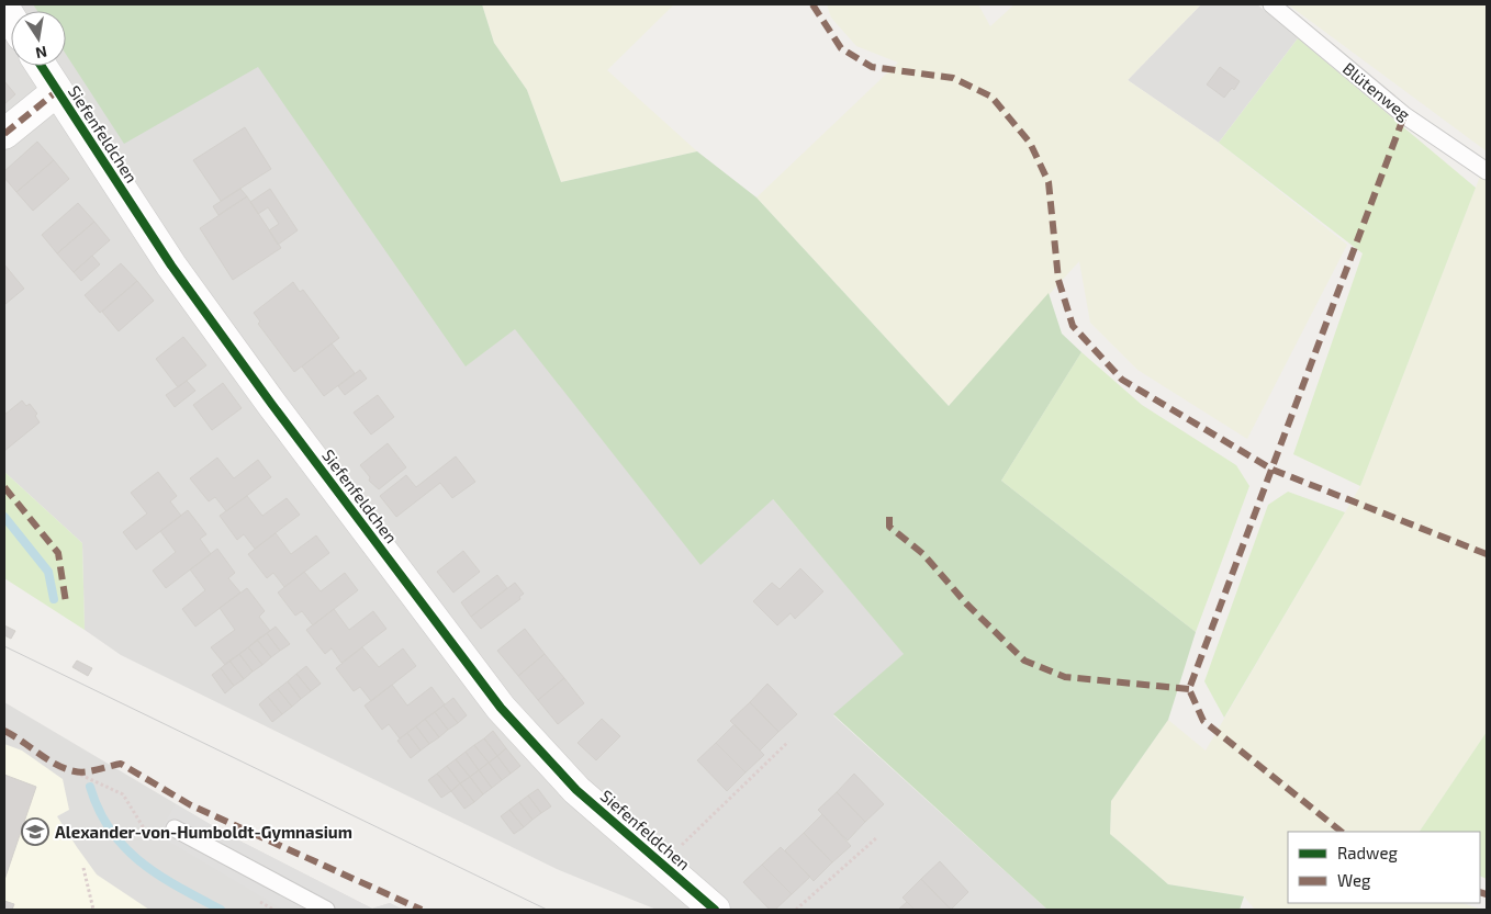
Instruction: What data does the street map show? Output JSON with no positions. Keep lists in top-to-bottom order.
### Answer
{
  "streets": {
    "street": ["Siefenfeldchen"],
    "lane": ["Blütenweg"]
  },
  "places": {
    "school or university": ["Alexander-von-Humboldt-Gymnasium"]
  },
  "legend": ["Radweg", "Weg"],
  "north": "bottom"
}
